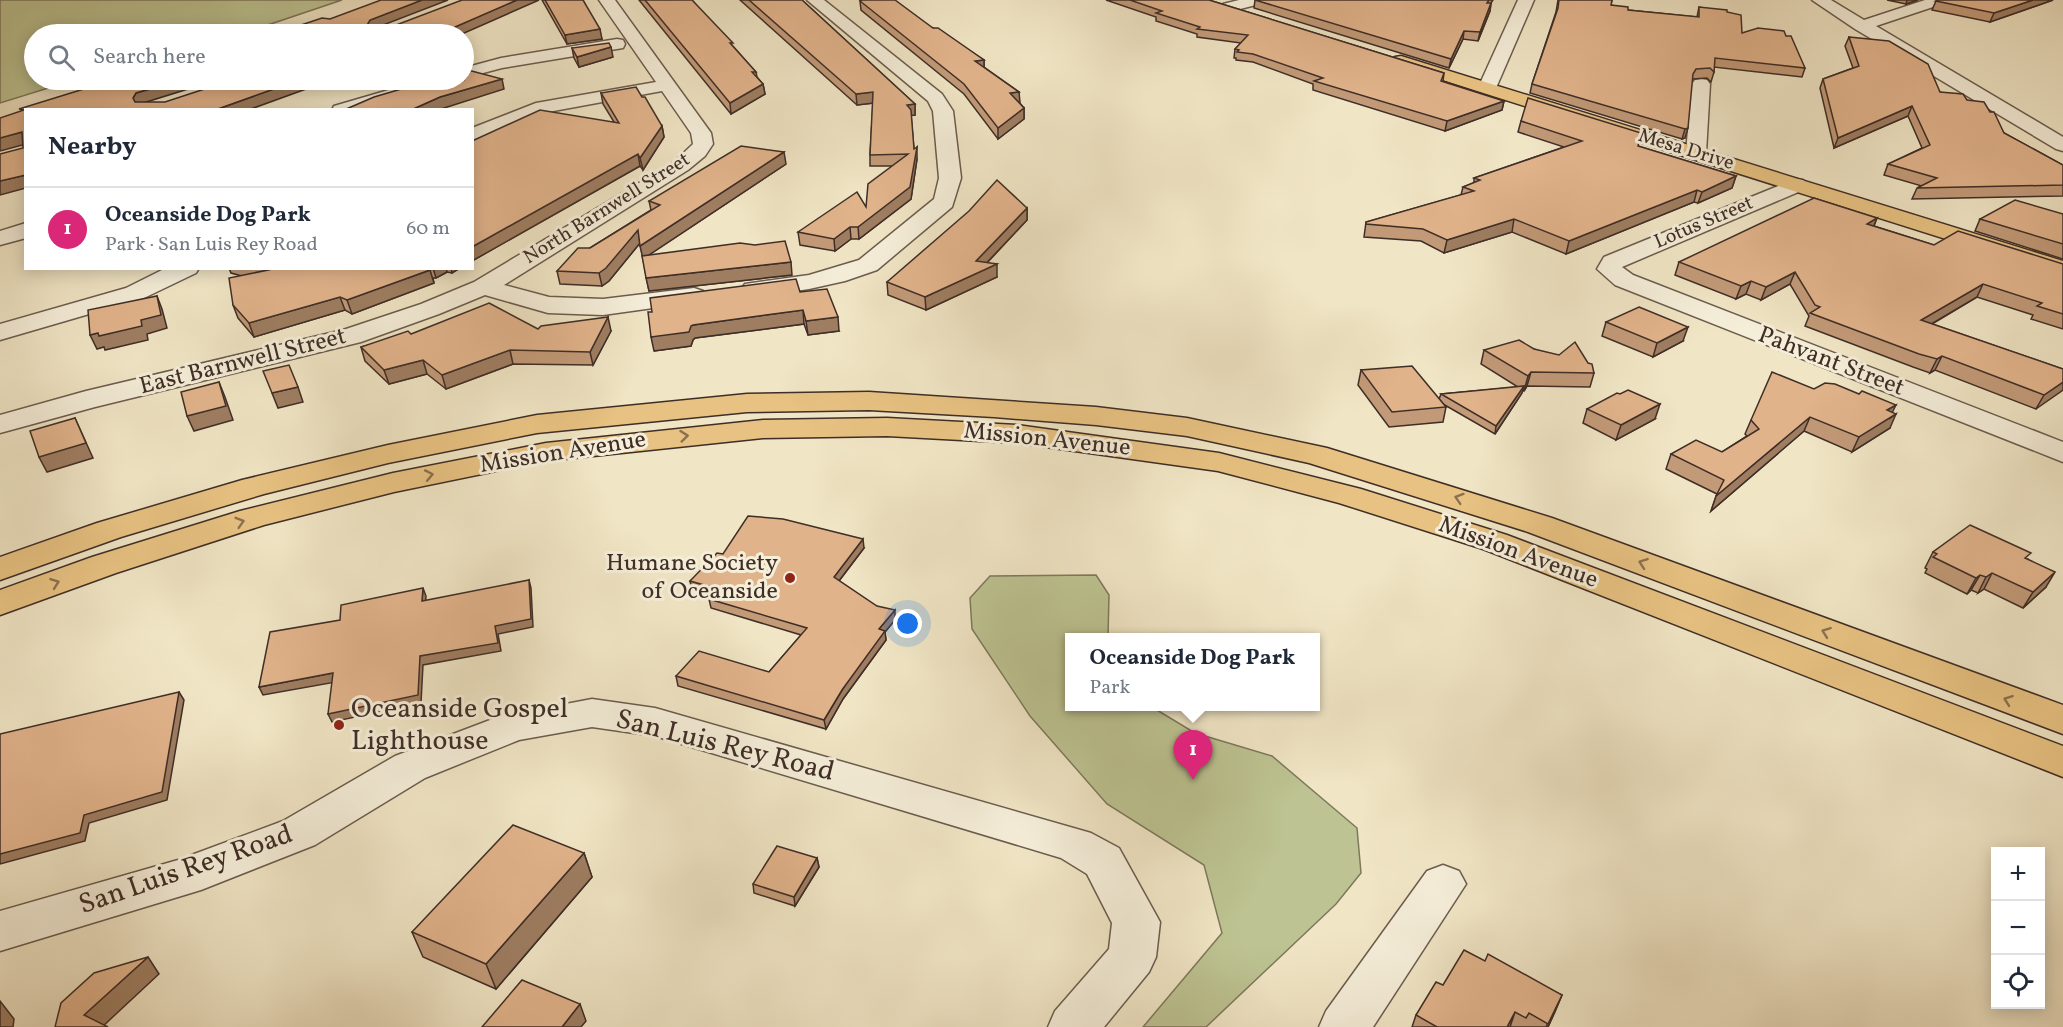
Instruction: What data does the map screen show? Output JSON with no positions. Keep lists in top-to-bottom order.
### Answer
{
  "streets": {
    "main road": ["Mesa Drive", "Mission Avenue"],
    "street": [
      "North Barnwell Street",
      "Lotus Street",
      "East Barnwell Street",
      "Pahvant Street",
      "San Luis Rey Road"
    ]
  },
  "crossings": [
    ["Mesa Drive", "Lotus Street"],
    ["North Barnwell Street", "East Barnwell Street"],
    ["Lotus Street", "Pahvant Street"]
  ],
  "places": ["Humane Society of Oceanside", "Oceanside Gospel Lighthouse"],
  "page": {
    "search": "Search here",
    "heading": "Nearby",
    "list": [
      {
        "mark": "1",
        "name": "Oceanside Dog Park",
        "note": "Park · San Luis Rey Road",
        "value": "60 m"
      }
    ],
    "popup": ["Oceanside Dog Park", "Park"],
    "pins": "1",
    "map_buttons": ["+", "−"]
  }
}
